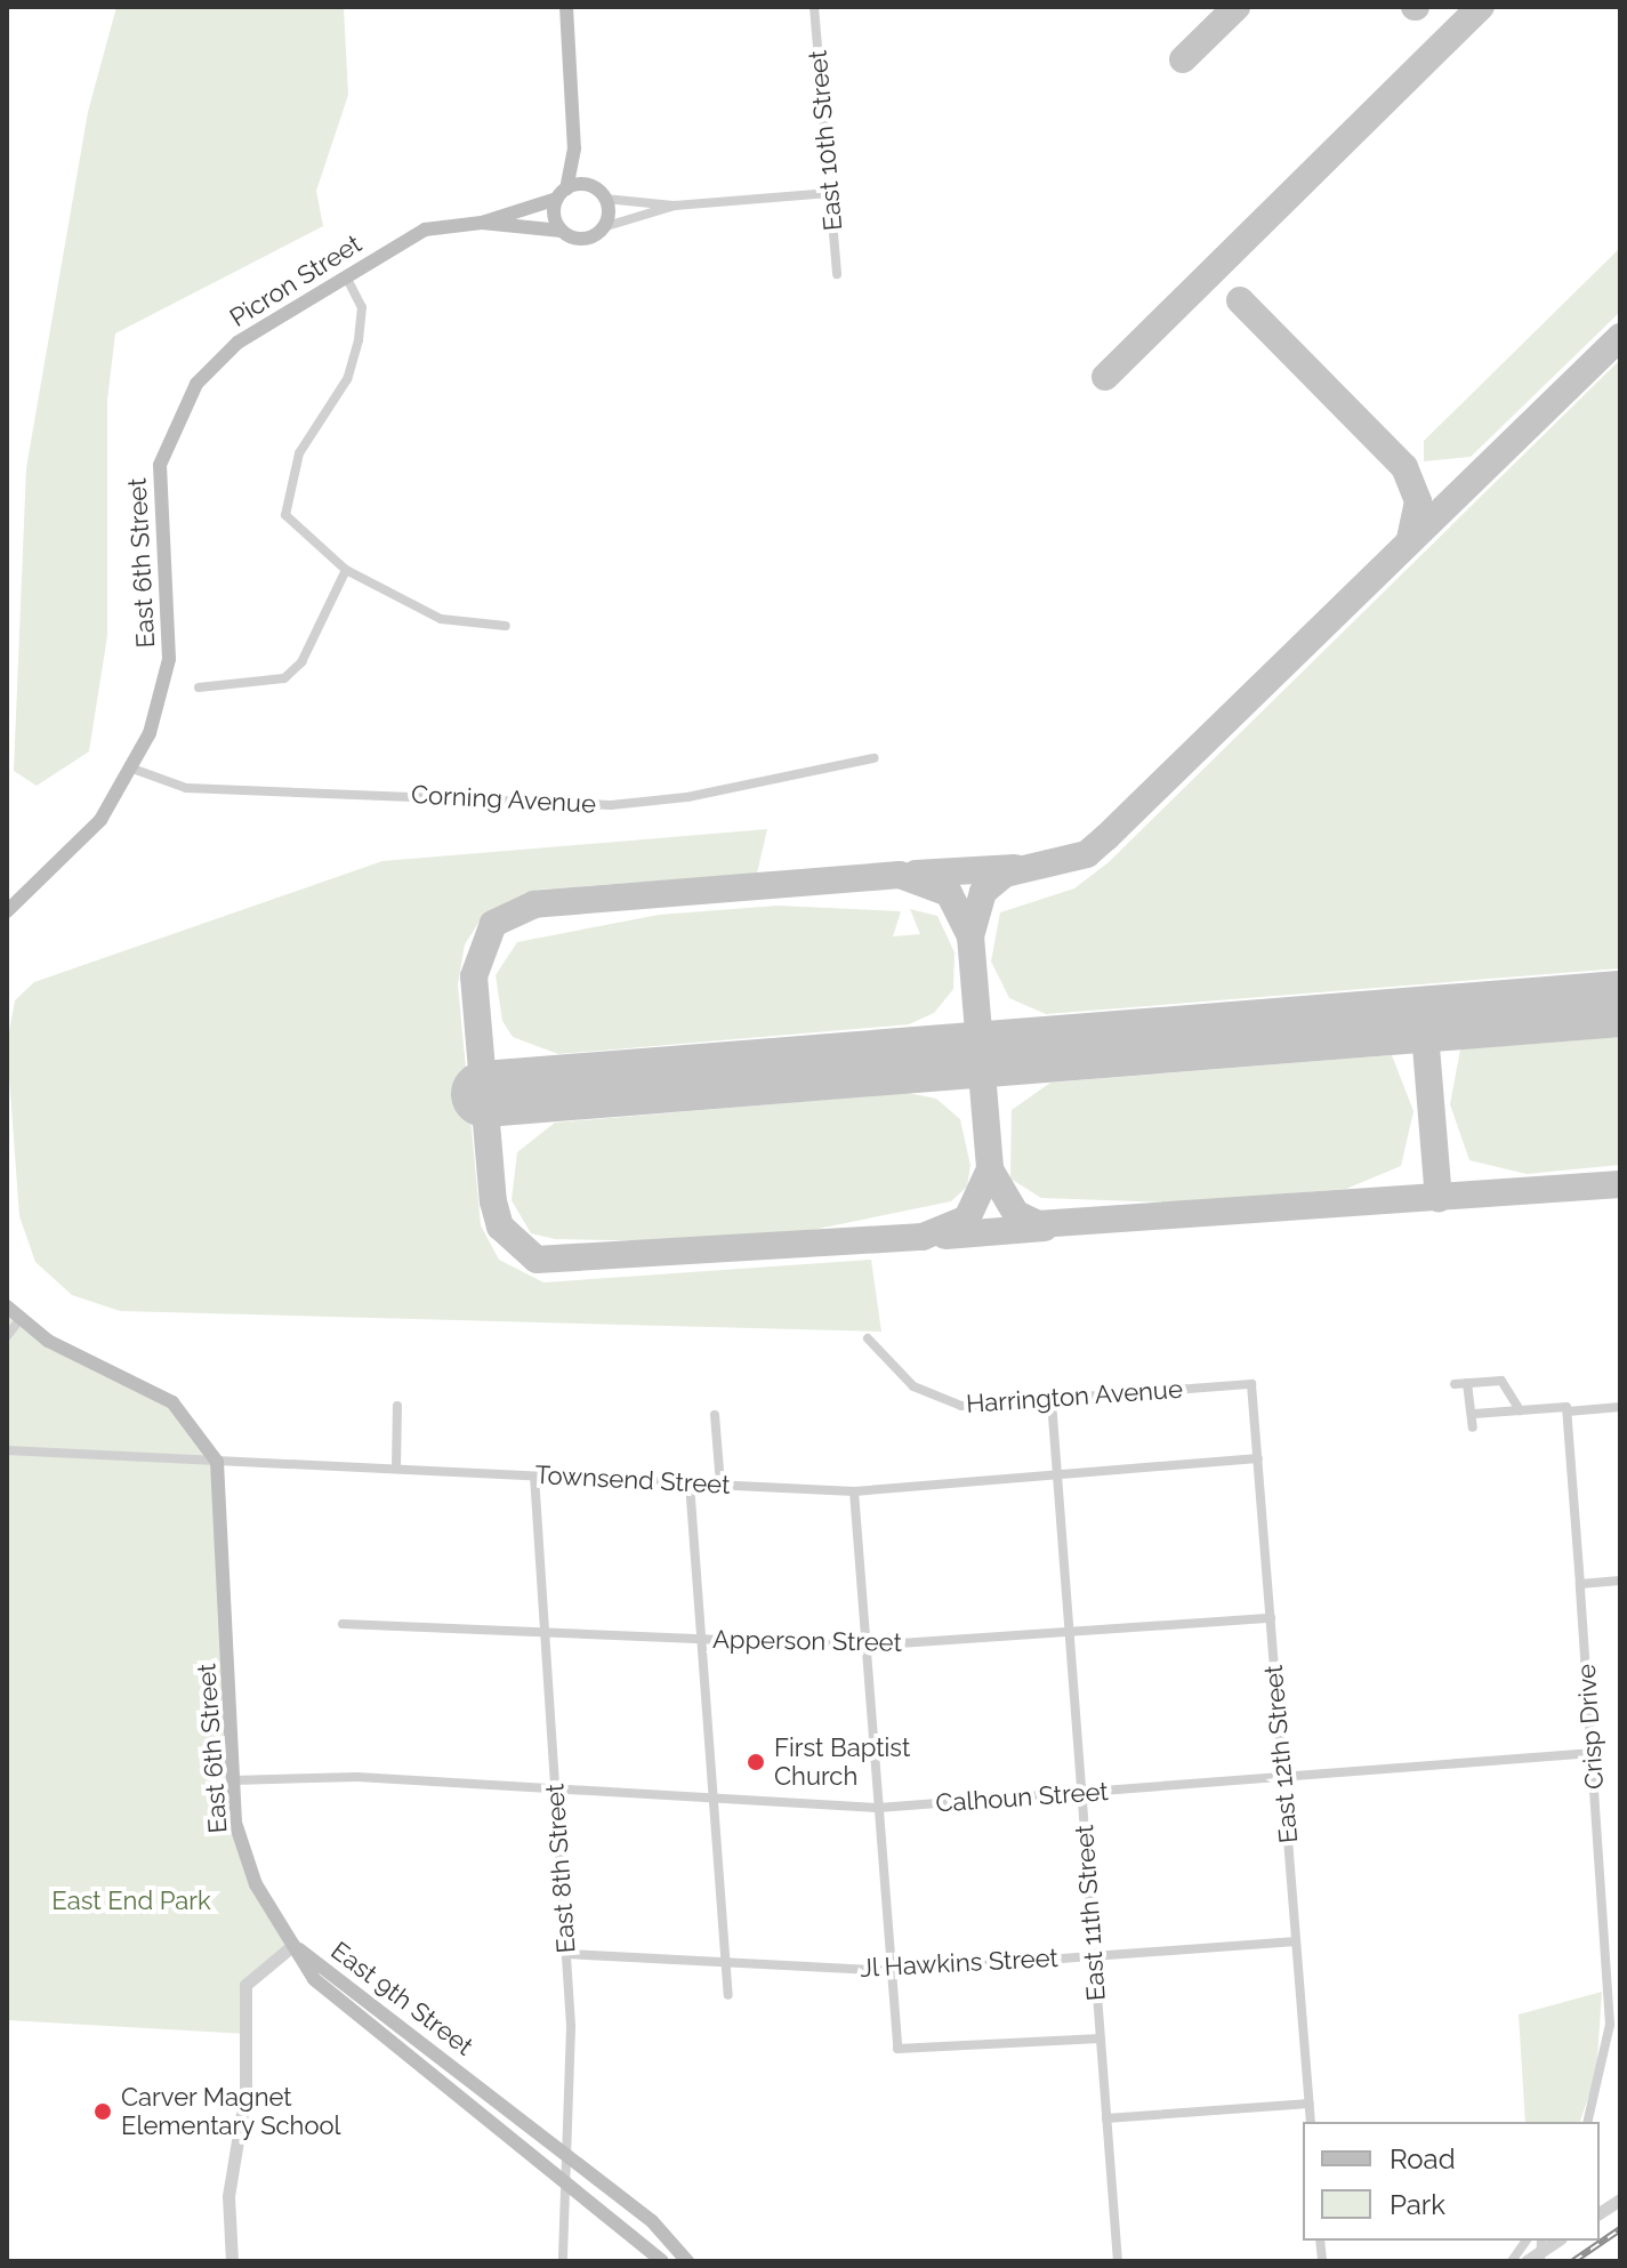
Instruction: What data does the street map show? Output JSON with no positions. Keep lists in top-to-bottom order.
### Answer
{
  "streets": {
    "main road": ["Picron Street", "East 6th Street", "East 9th Street"],
    "street": [
      "East 10th Street",
      "Corning Avenue",
      "Harrington Avenue",
      "Townsend Street",
      "Apperson Street",
      "Crisp Drive",
      "East 12th Street",
      "Calhoun Street",
      "East 8th Street",
      "East 11th Street",
      "Jl Hawkins Street"
    ]
  },
  "crossings": [
    ["Picron Street", "East 6th Street"],
    ["East 6th Street", "Corning Avenue"],
    ["East 6th Street", "Townsend Street"],
    ["East 6th Street", "Calhoun Street"],
    ["East 6th Street", "East 9th Street"],
    ["Harrington Avenue", "East 12th Street"],
    ["Harrington Avenue", "East 11th Street"],
    ["Townsend Street", "East 12th Street"],
    ["Townsend Street", "East 8th Street"],
    ["Townsend Street", "East 11th Street"],
    ["Apperson Street", "East 12th Street"],
    ["Apperson Street", "East 8th Street"],
    ["Apperson Street", "East 11th Street"],
    ["Crisp Drive", "Calhoun Street"],
    ["East 12th Street", "Calhoun Street"],
    ["East 12th Street", "Jl Hawkins Street"],
    ["Calhoun Street", "East 8th Street"],
    ["Calhoun Street", "East 11th Street"],
    ["East 8th Street", "Jl Hawkins Street"],
    ["East 8th Street", "East 9th Street"],
    ["East 11th Street", "Jl Hawkins Street"]
  ],
  "parks": ["East End Park"],
  "places": ["First Baptist Church", "Carver Magnet Elementary School"],
  "legend": ["Road", "Park"]
}
